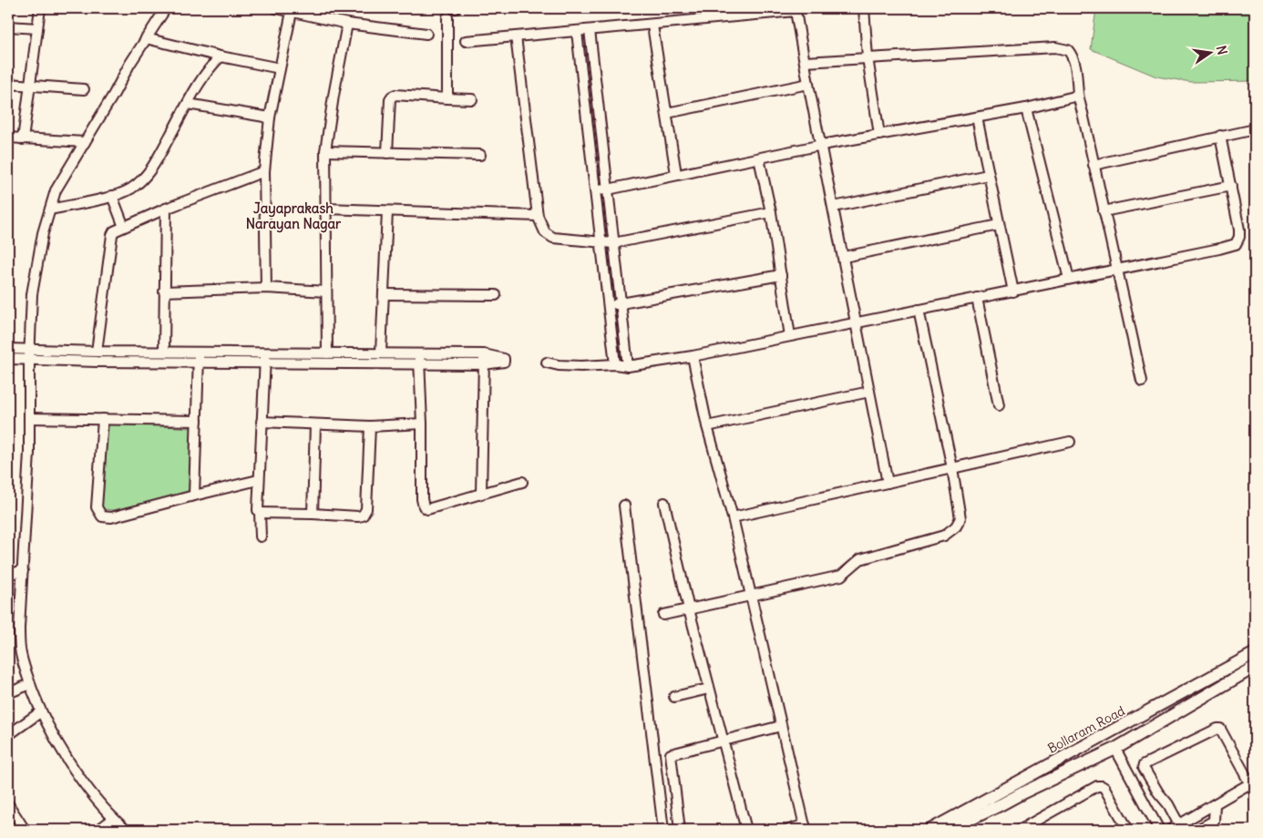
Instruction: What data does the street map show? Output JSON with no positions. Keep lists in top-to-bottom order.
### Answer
{
  "streets": {
    "main road": ["Bollaram Road"]
  },
  "districts": ["Jayaprakash Narayan Nagar"],
  "north": "right"
}
